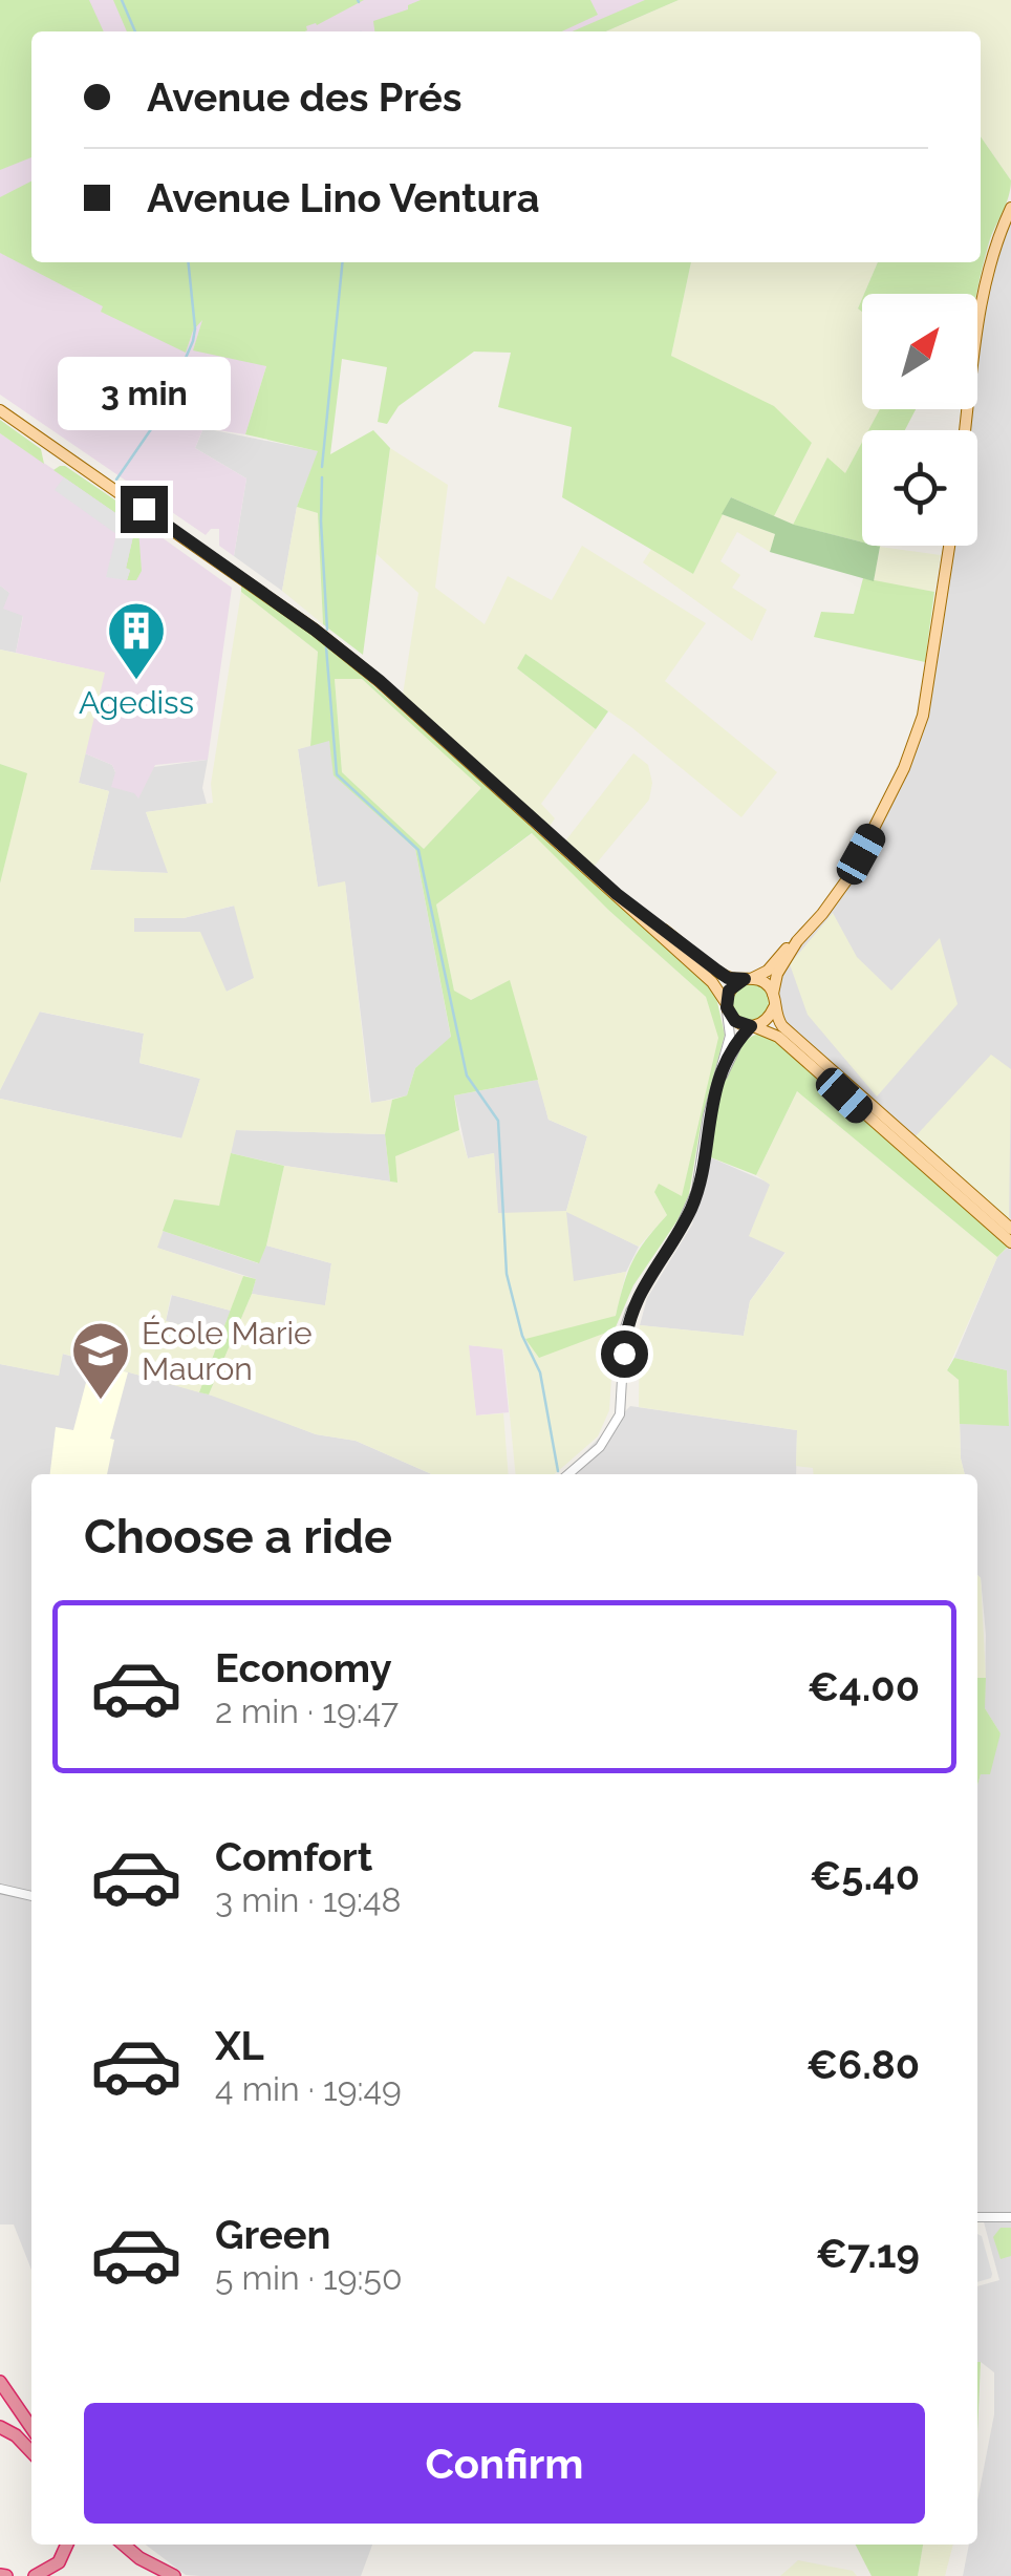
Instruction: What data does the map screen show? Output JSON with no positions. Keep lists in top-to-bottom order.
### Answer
{
  "places": {
    "building": ["Agediss"],
    "school or university": ["École Marie Mauron"]
  },
  "north": "top right",
  "page": {
    "banner": ["Avenue des Prés", "Avenue Lino Ventura"],
    "bubble": "3 min",
    "heading": "Choose a ride",
    "list": [
      {
        "name": "Economy",
        "note": "2 min · 19:47",
        "value": "€4.00"
      },
      {
        "name": "Comfort",
        "note": "3 min · 19:48",
        "value": "€5.40"
      },
      {
        "name": "XL",
        "note": "4 min · 19:49",
        "value": "€6.80"
      },
      {
        "name": "Green",
        "note": "5 min · 19:50",
        "value": "€7.19"
      }
    ],
    "buttons": "Confirm"
  }
}
